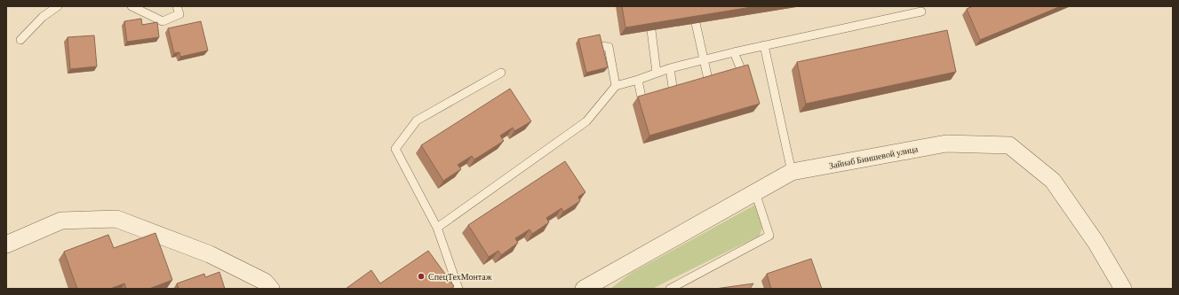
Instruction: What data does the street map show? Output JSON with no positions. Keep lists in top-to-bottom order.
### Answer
{
  "streets": {
    "street": ["Зайнаб Биишевой улица"]
  },
  "places": ["СпецТехМонтаж"]
}
